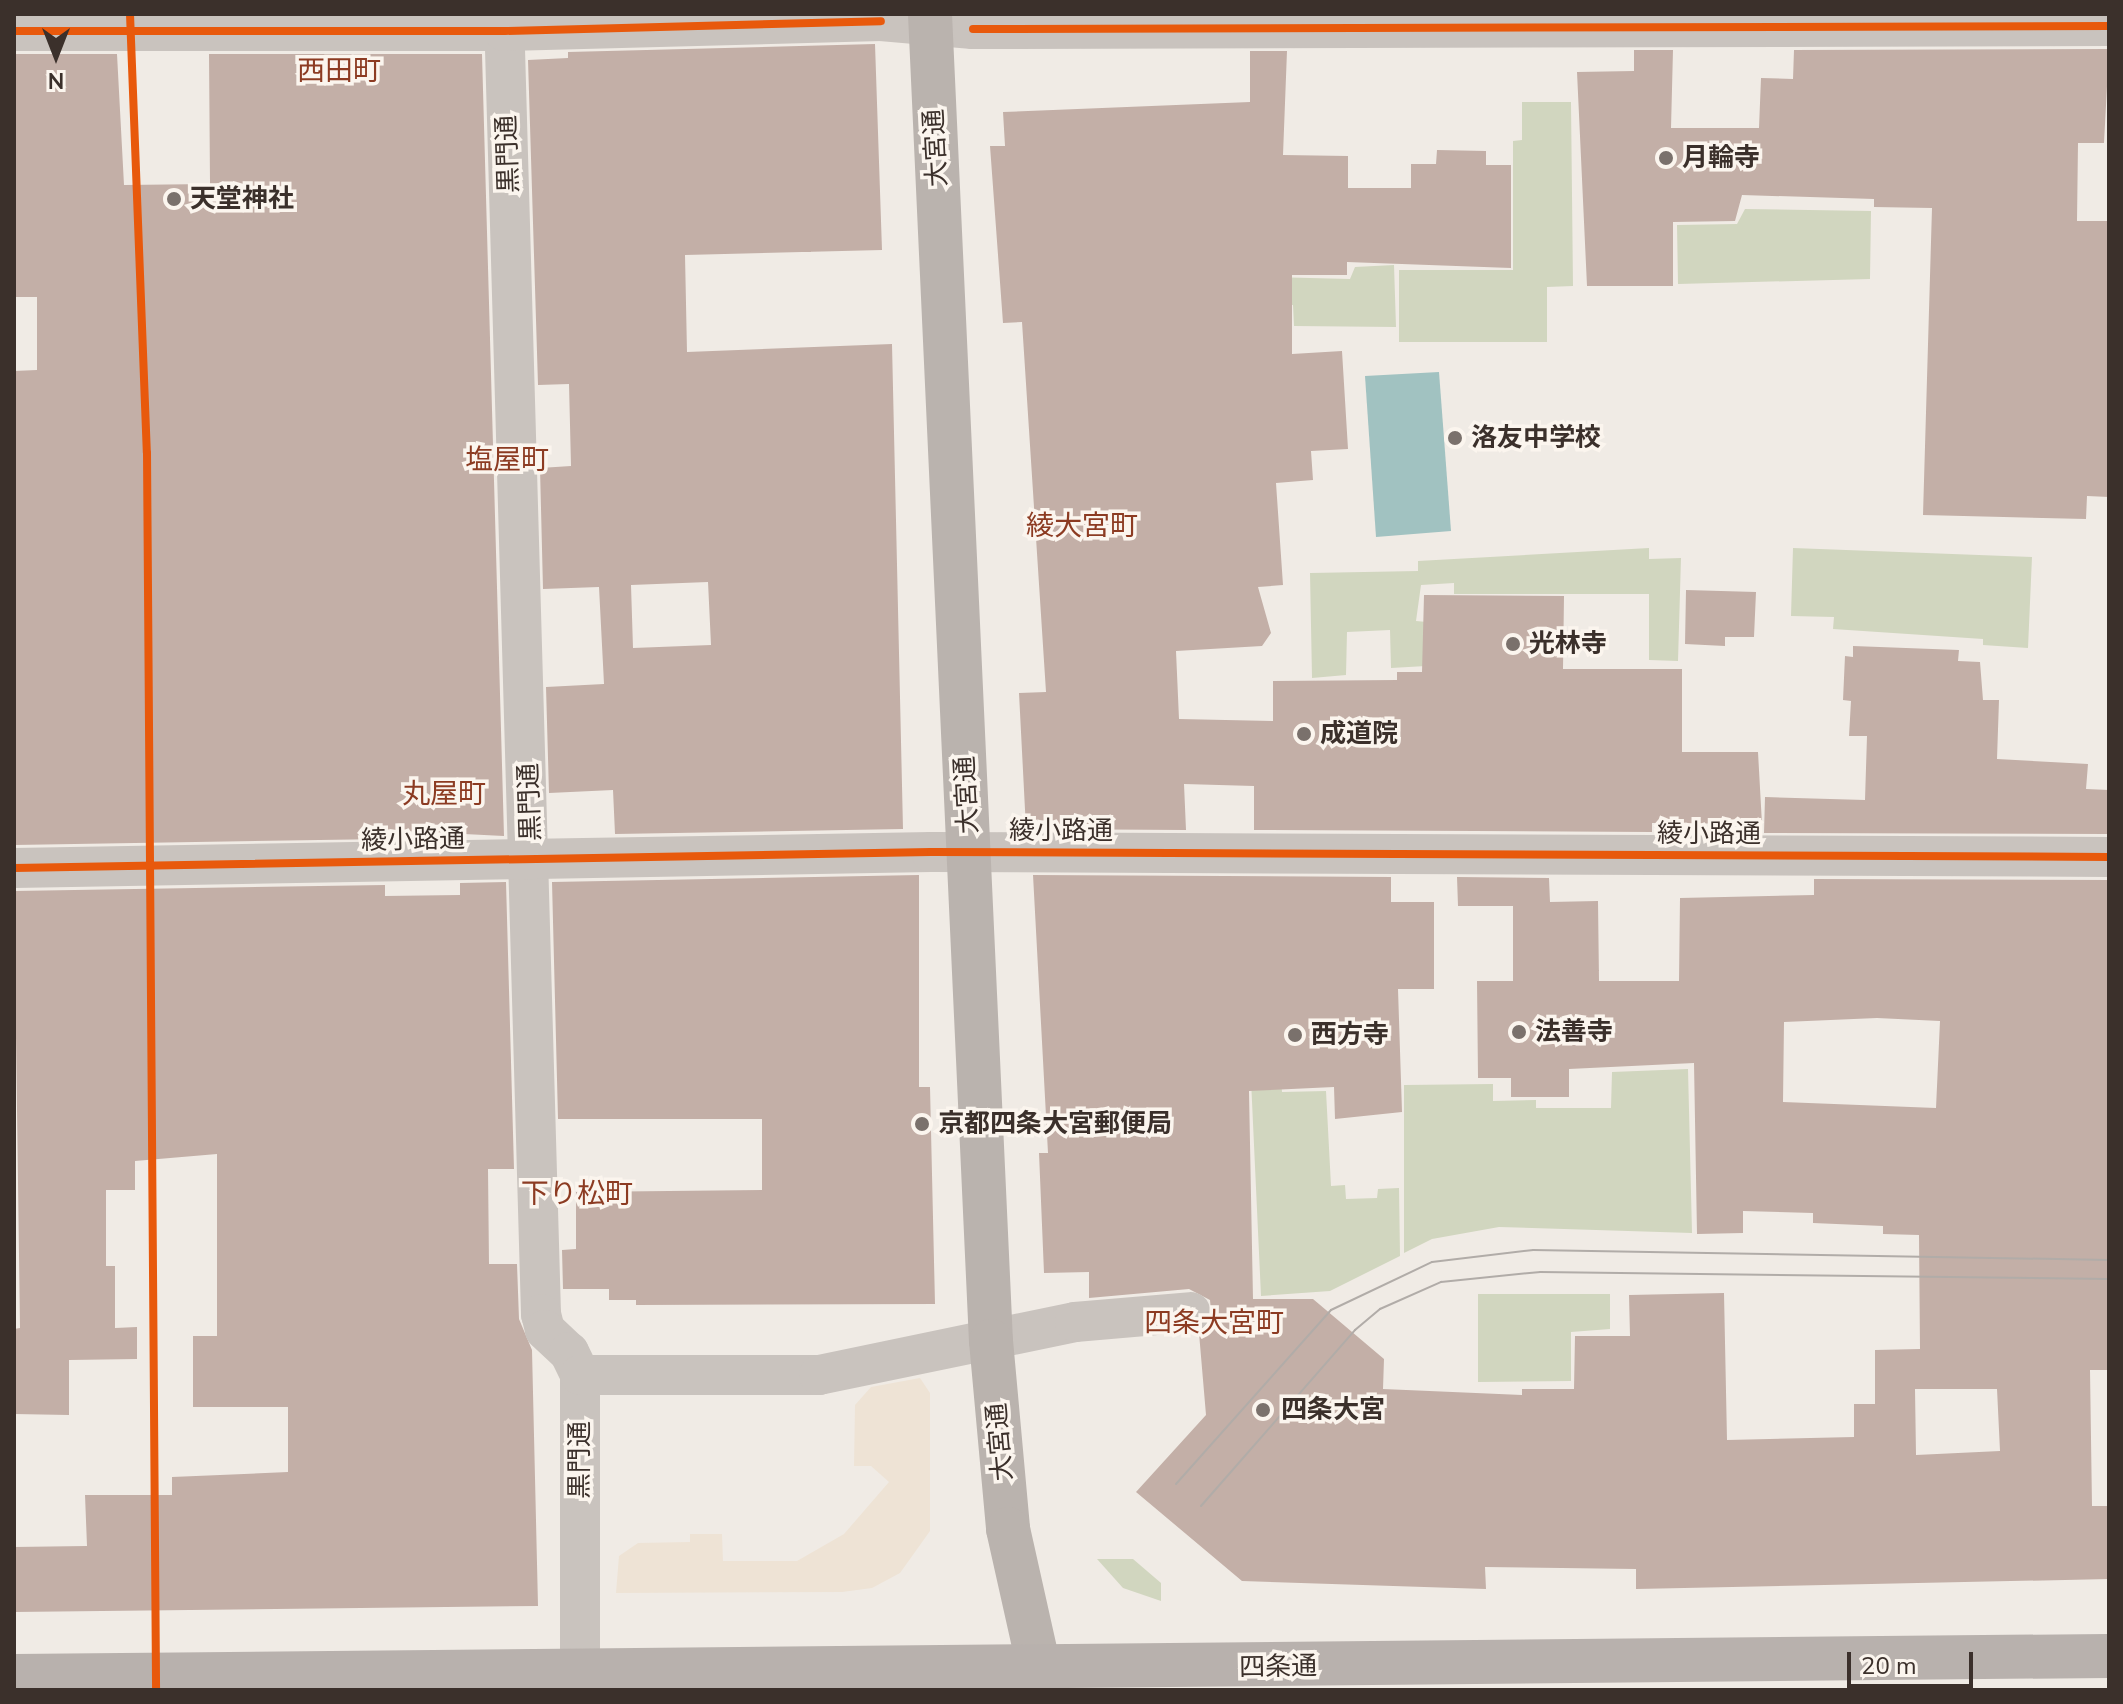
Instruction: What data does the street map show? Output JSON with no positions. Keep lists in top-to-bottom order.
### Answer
{
  "streets": {
    "main road": ["四条通"],
    "street": ["大宮通", "黒門通", "綾小路通"]
  },
  "crossings": [
    ["大宮通", "綾小路通"],
    ["大宮通", "四条通"],
    ["黒門通", "綾小路通"],
    ["黒門通", "四条通"]
  ],
  "districts": [
    "西田町",
    "塩屋町",
    "綾大宮町",
    "丸屋町",
    "下り松町",
    "四条大宮町"
  ],
  "places": [
    "月輪寺",
    "天堂神社",
    "洛友中学校",
    "光林寺",
    "成道院",
    "法善寺",
    "西方寺",
    "京都四条大宮郵便局",
    "四条大宮"
  ],
  "scale_bar": "20 m",
  "north": "bottom"
}
